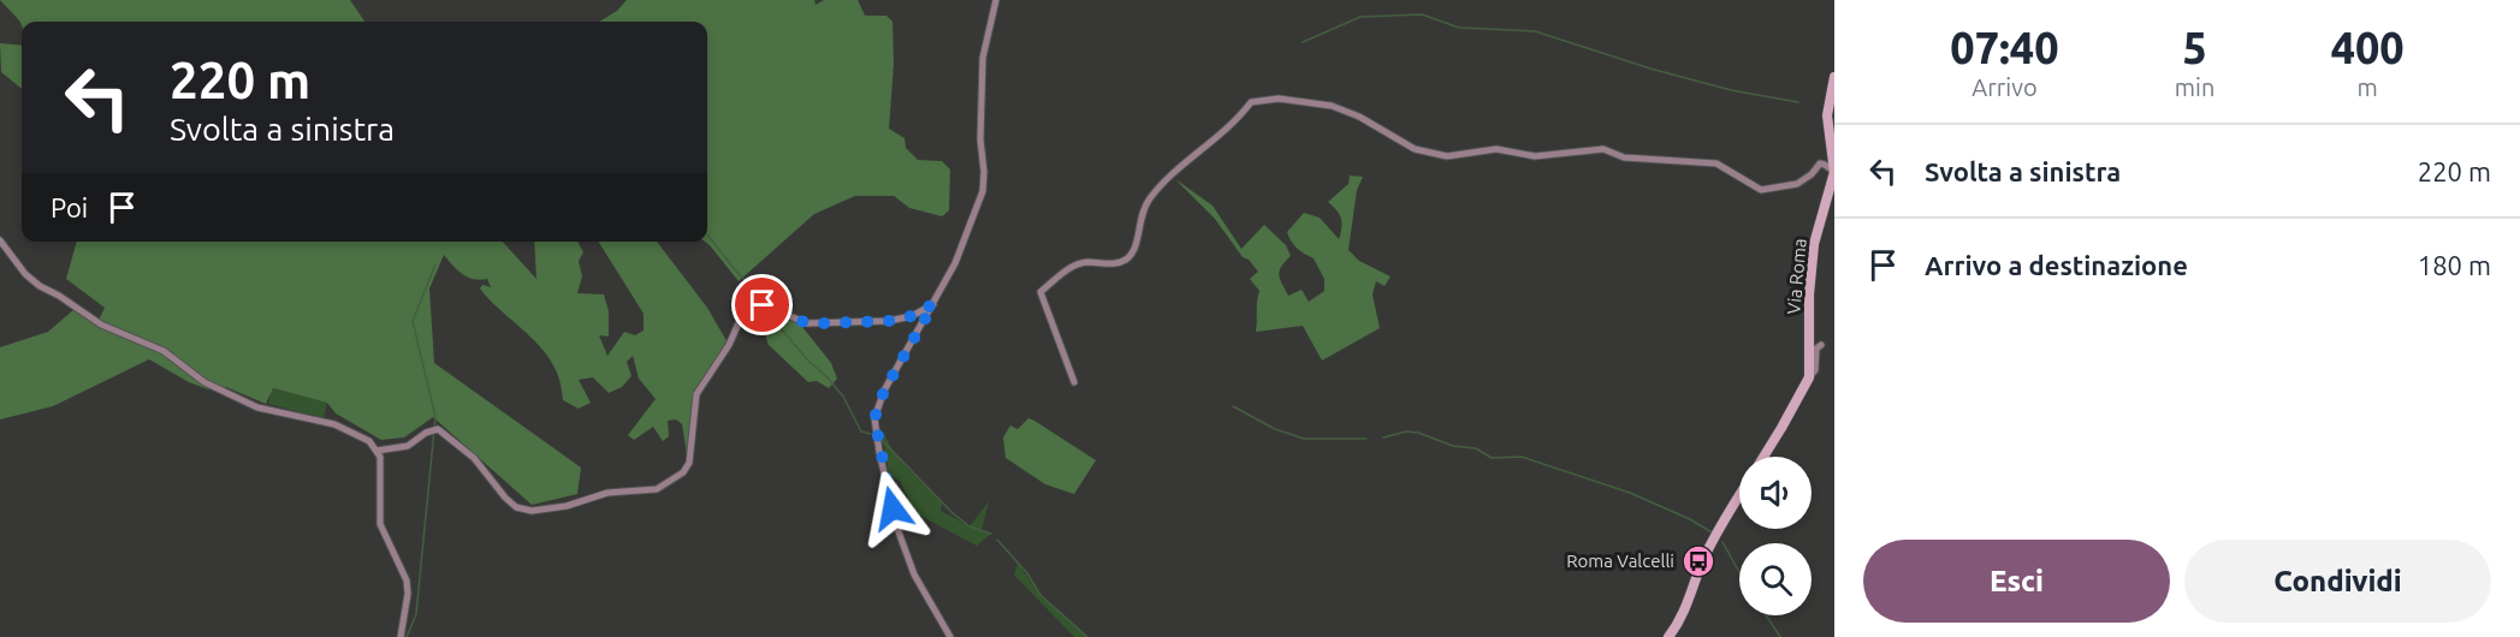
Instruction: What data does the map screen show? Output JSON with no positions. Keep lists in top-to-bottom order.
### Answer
{
  "streets": {
    "main road": ["Via Roma"]
  },
  "places": {
    "bus stop": ["Roma Valcelli"]
  },
  "page": {
    "eta": [
      "07:40",
      "Arrivo",
      "5",
      "min",
      "400",
      "m"
    ],
    "turn": ["220 m", "Svolta a sinistra"],
    "list": [
      {
        "name": "Svolta a sinistra",
        "value": "220 m"
      },
      {
        "name": "Arrivo a destinazione",
        "value": "180 m"
      }
    ],
    "then": "Poi",
    "buttons": ["Esci", "Condividi"]
  }
}
